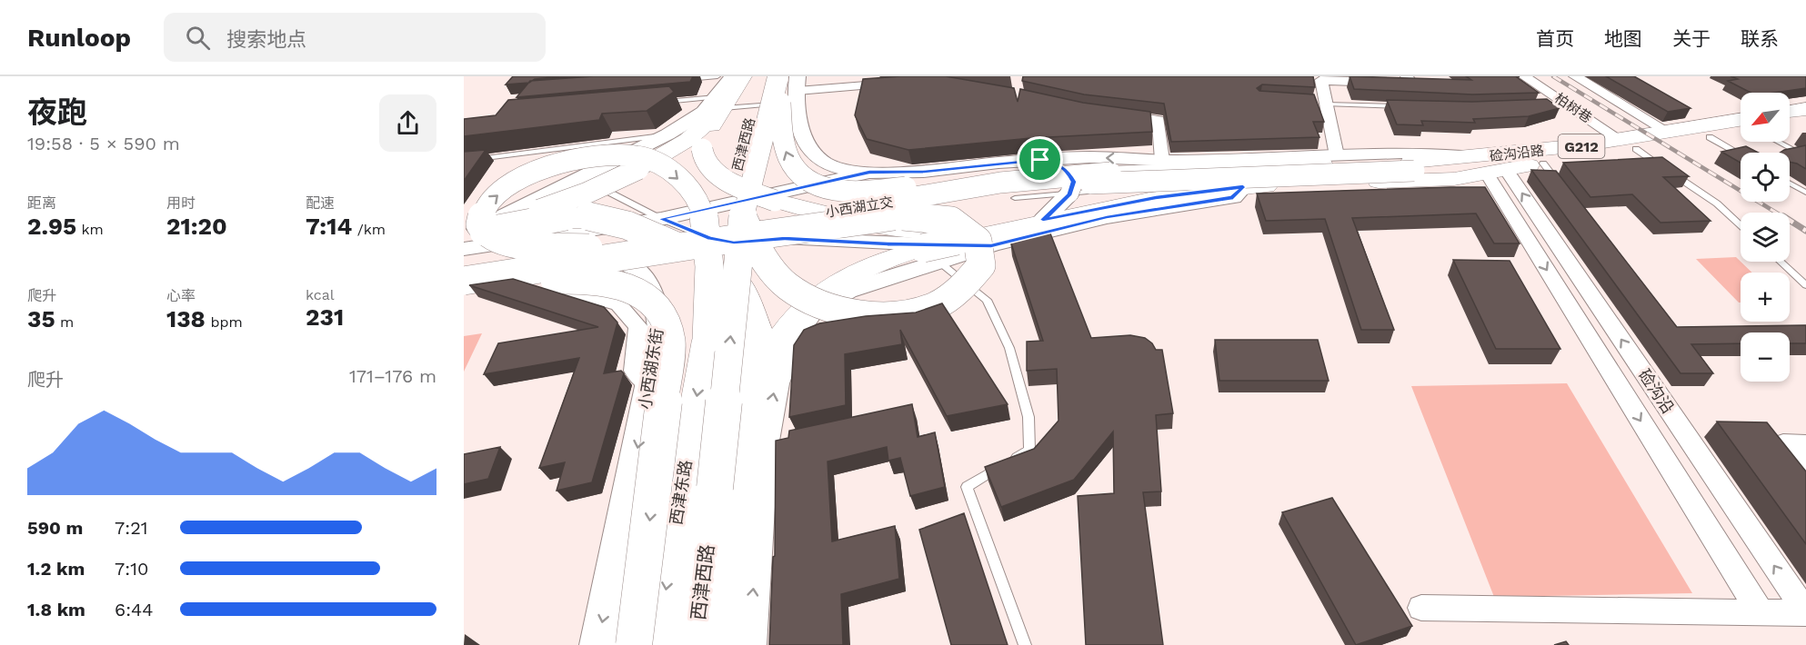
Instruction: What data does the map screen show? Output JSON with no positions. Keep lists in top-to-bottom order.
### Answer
{
  "streets": {
    "main road": [
      "西津西路",
      "G212",
      "硷沟沿路",
      "小西湖立交",
      "西津东路"
    ],
    "street": ["柏树巷", "小西湖东街", "硷沟沿"]
  },
  "crossings": [
    ["柏树巷", "硷沟沿路"],
    ["西津西路", "西津东路"],
    ["G212", "硷沟沿路"],
    ["G212", "小西湖立交"],
    ["硷沟沿路", "硷沟沿"]
  ],
  "north": "bottom left",
  "page": {
    "header": "Runloop",
    "search": "搜索地点",
    "nav": [
      "首页",
      "地图",
      "关于",
      "联系"
    ],
    "heading": ["夜跑", "19:58 · 5 × 590 m"],
    "map_buttons": ["+", "−"],
    "stats": [
      ["距离", "2.95 km"],
      ["用时", "21:20"],
      ["配速", "7:14 /km"],
      ["爬升", "35 m"],
      ["心率", "138 bpm"],
      ["kcal", "231"]
    ],
    "chart": ["爬升", "171–176 m"],
    "list": [
      {
        "name": "590 m",
        "note": "7:21"
      },
      {
        "name": "1.2 km",
        "note": "7:10"
      },
      {
        "name": "1.8 km",
        "note": "6:44"
      }
    ]
  }
}
